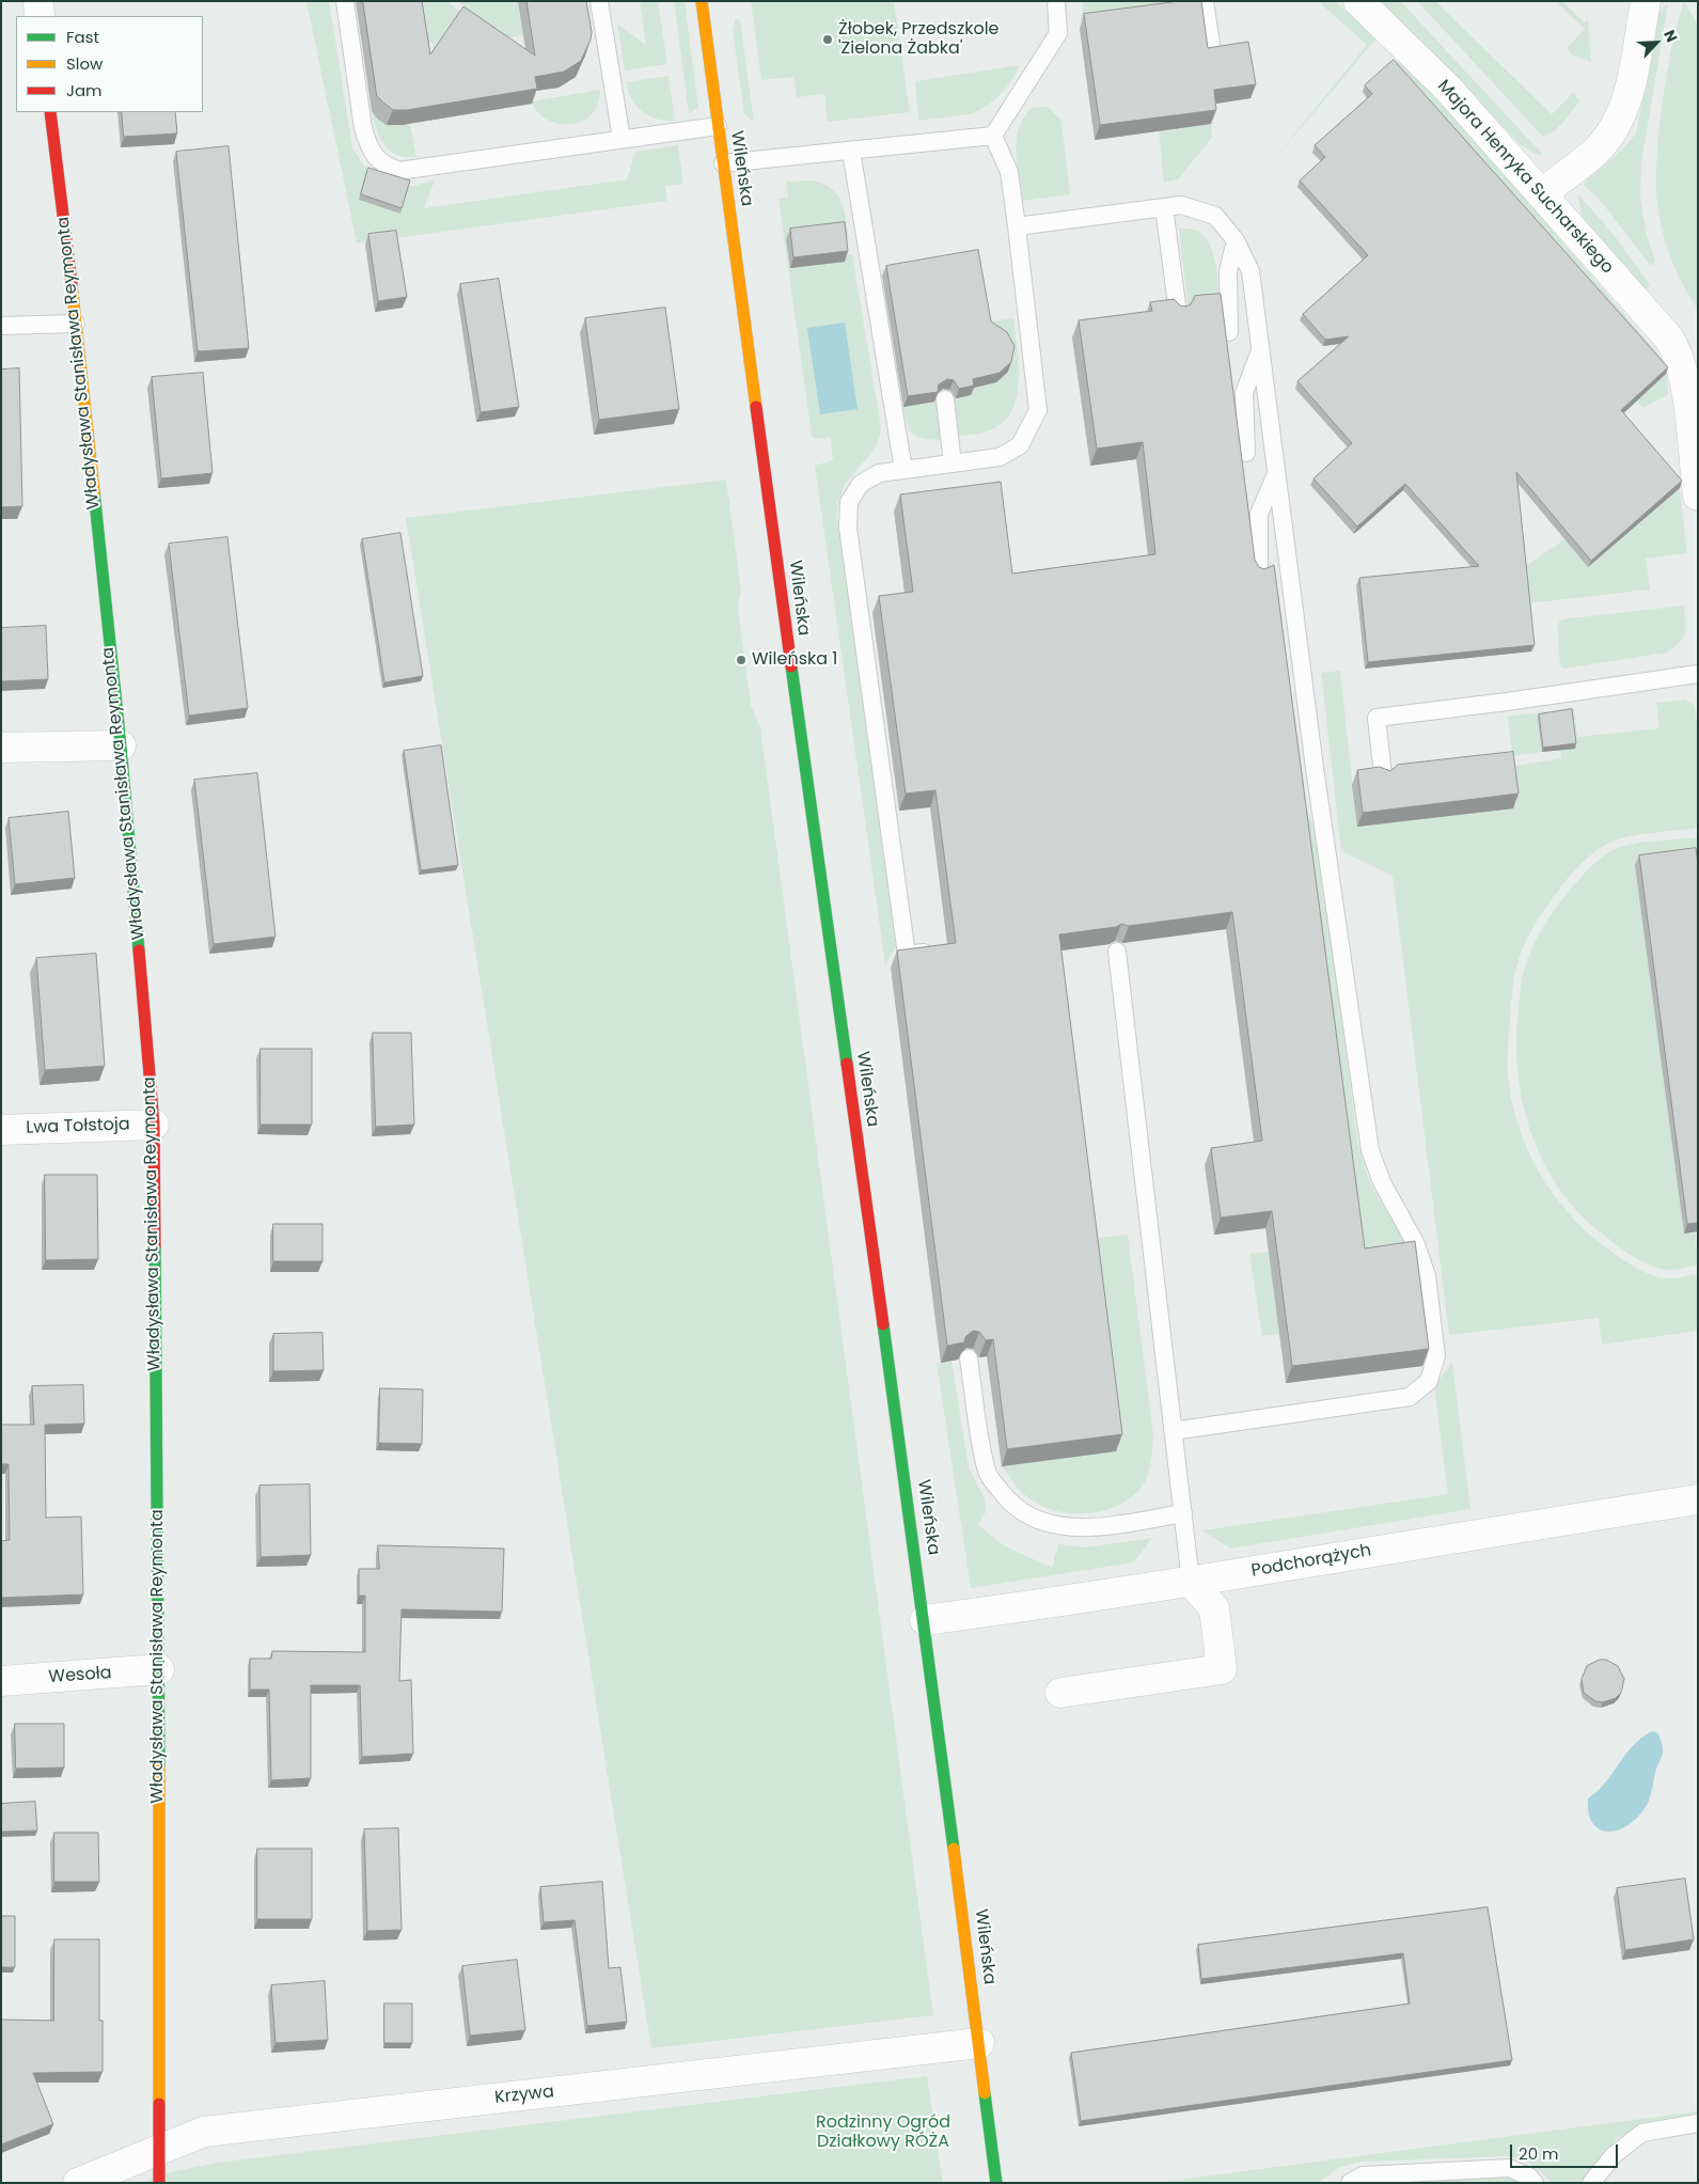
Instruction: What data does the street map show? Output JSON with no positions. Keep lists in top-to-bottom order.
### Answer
{
  "streets": {
    "street": [
      "Wileńska",
      "Majora Henryka Sucharskiego",
      "Władysława Stanisława Reymonta",
      "Lwa Tołstoja",
      "Podchorążych",
      "Wesoła",
      "Krzywa"
    ]
  },
  "crossings": [
    ["Wileńska", "Podchorążych"],
    ["Wileńska", "Krzywa"],
    ["Władysława Stanisława Reymonta", "Lwa Tołstoja"],
    ["Władysława Stanisława Reymonta", "Wesoła"],
    ["Władysława Stanisława Reymonta", "Krzywa"]
  ],
  "parks": ["Rodzinny Ogród Działkowy RÓŻA"],
  "places": ["Żłobek, Przedszkole 'Zielona Żabka'", "Wileńska 1"],
  "legend": ["Fast", "Slow", "Jam"],
  "scale_bar": "20 m",
  "north": "top right"
}
